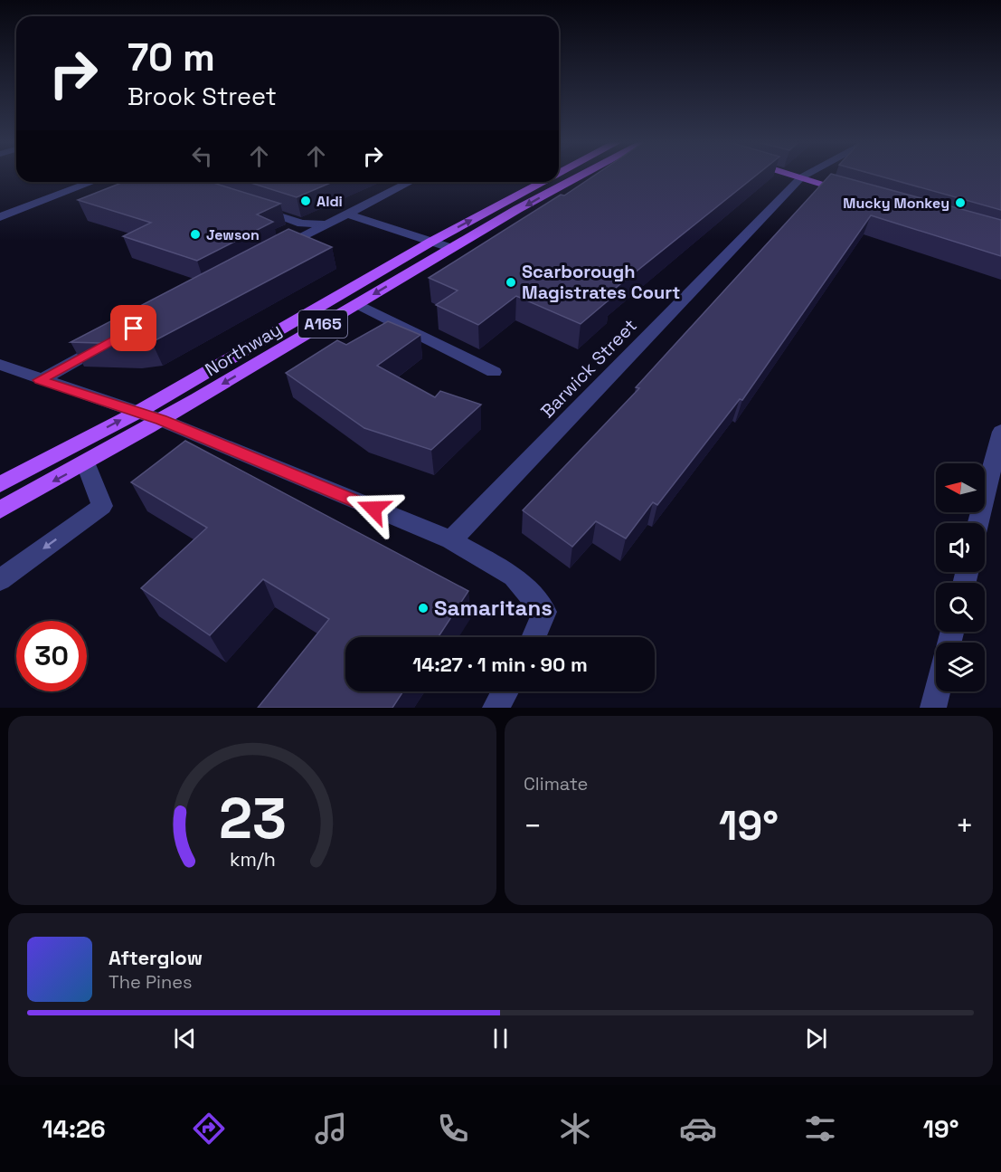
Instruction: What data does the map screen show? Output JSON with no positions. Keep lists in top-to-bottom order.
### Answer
{
  "streets": {
    "main road": ["A165", "Northway"],
    "street": ["Barwick Street"]
  },
  "places": [
    "Aldi",
    "Mucky Monkey",
    "Jewson",
    "Scarborough Magistrates Court",
    "Samaritans"
  ],
  "north": "left",
  "page": {
    "turn": ["70 m", "Brook Street"],
    "limit": "30",
    "trip": "14:27 · 1 min · 90 m",
    "tile": "Climate",
    "heat": ["−", "19°", "+"],
    "song": ["Afterglow", "The Pines"],
    "tabs": ["14:26", "19°"],
    "gauge": ["23", "km/h"]
  }
}
